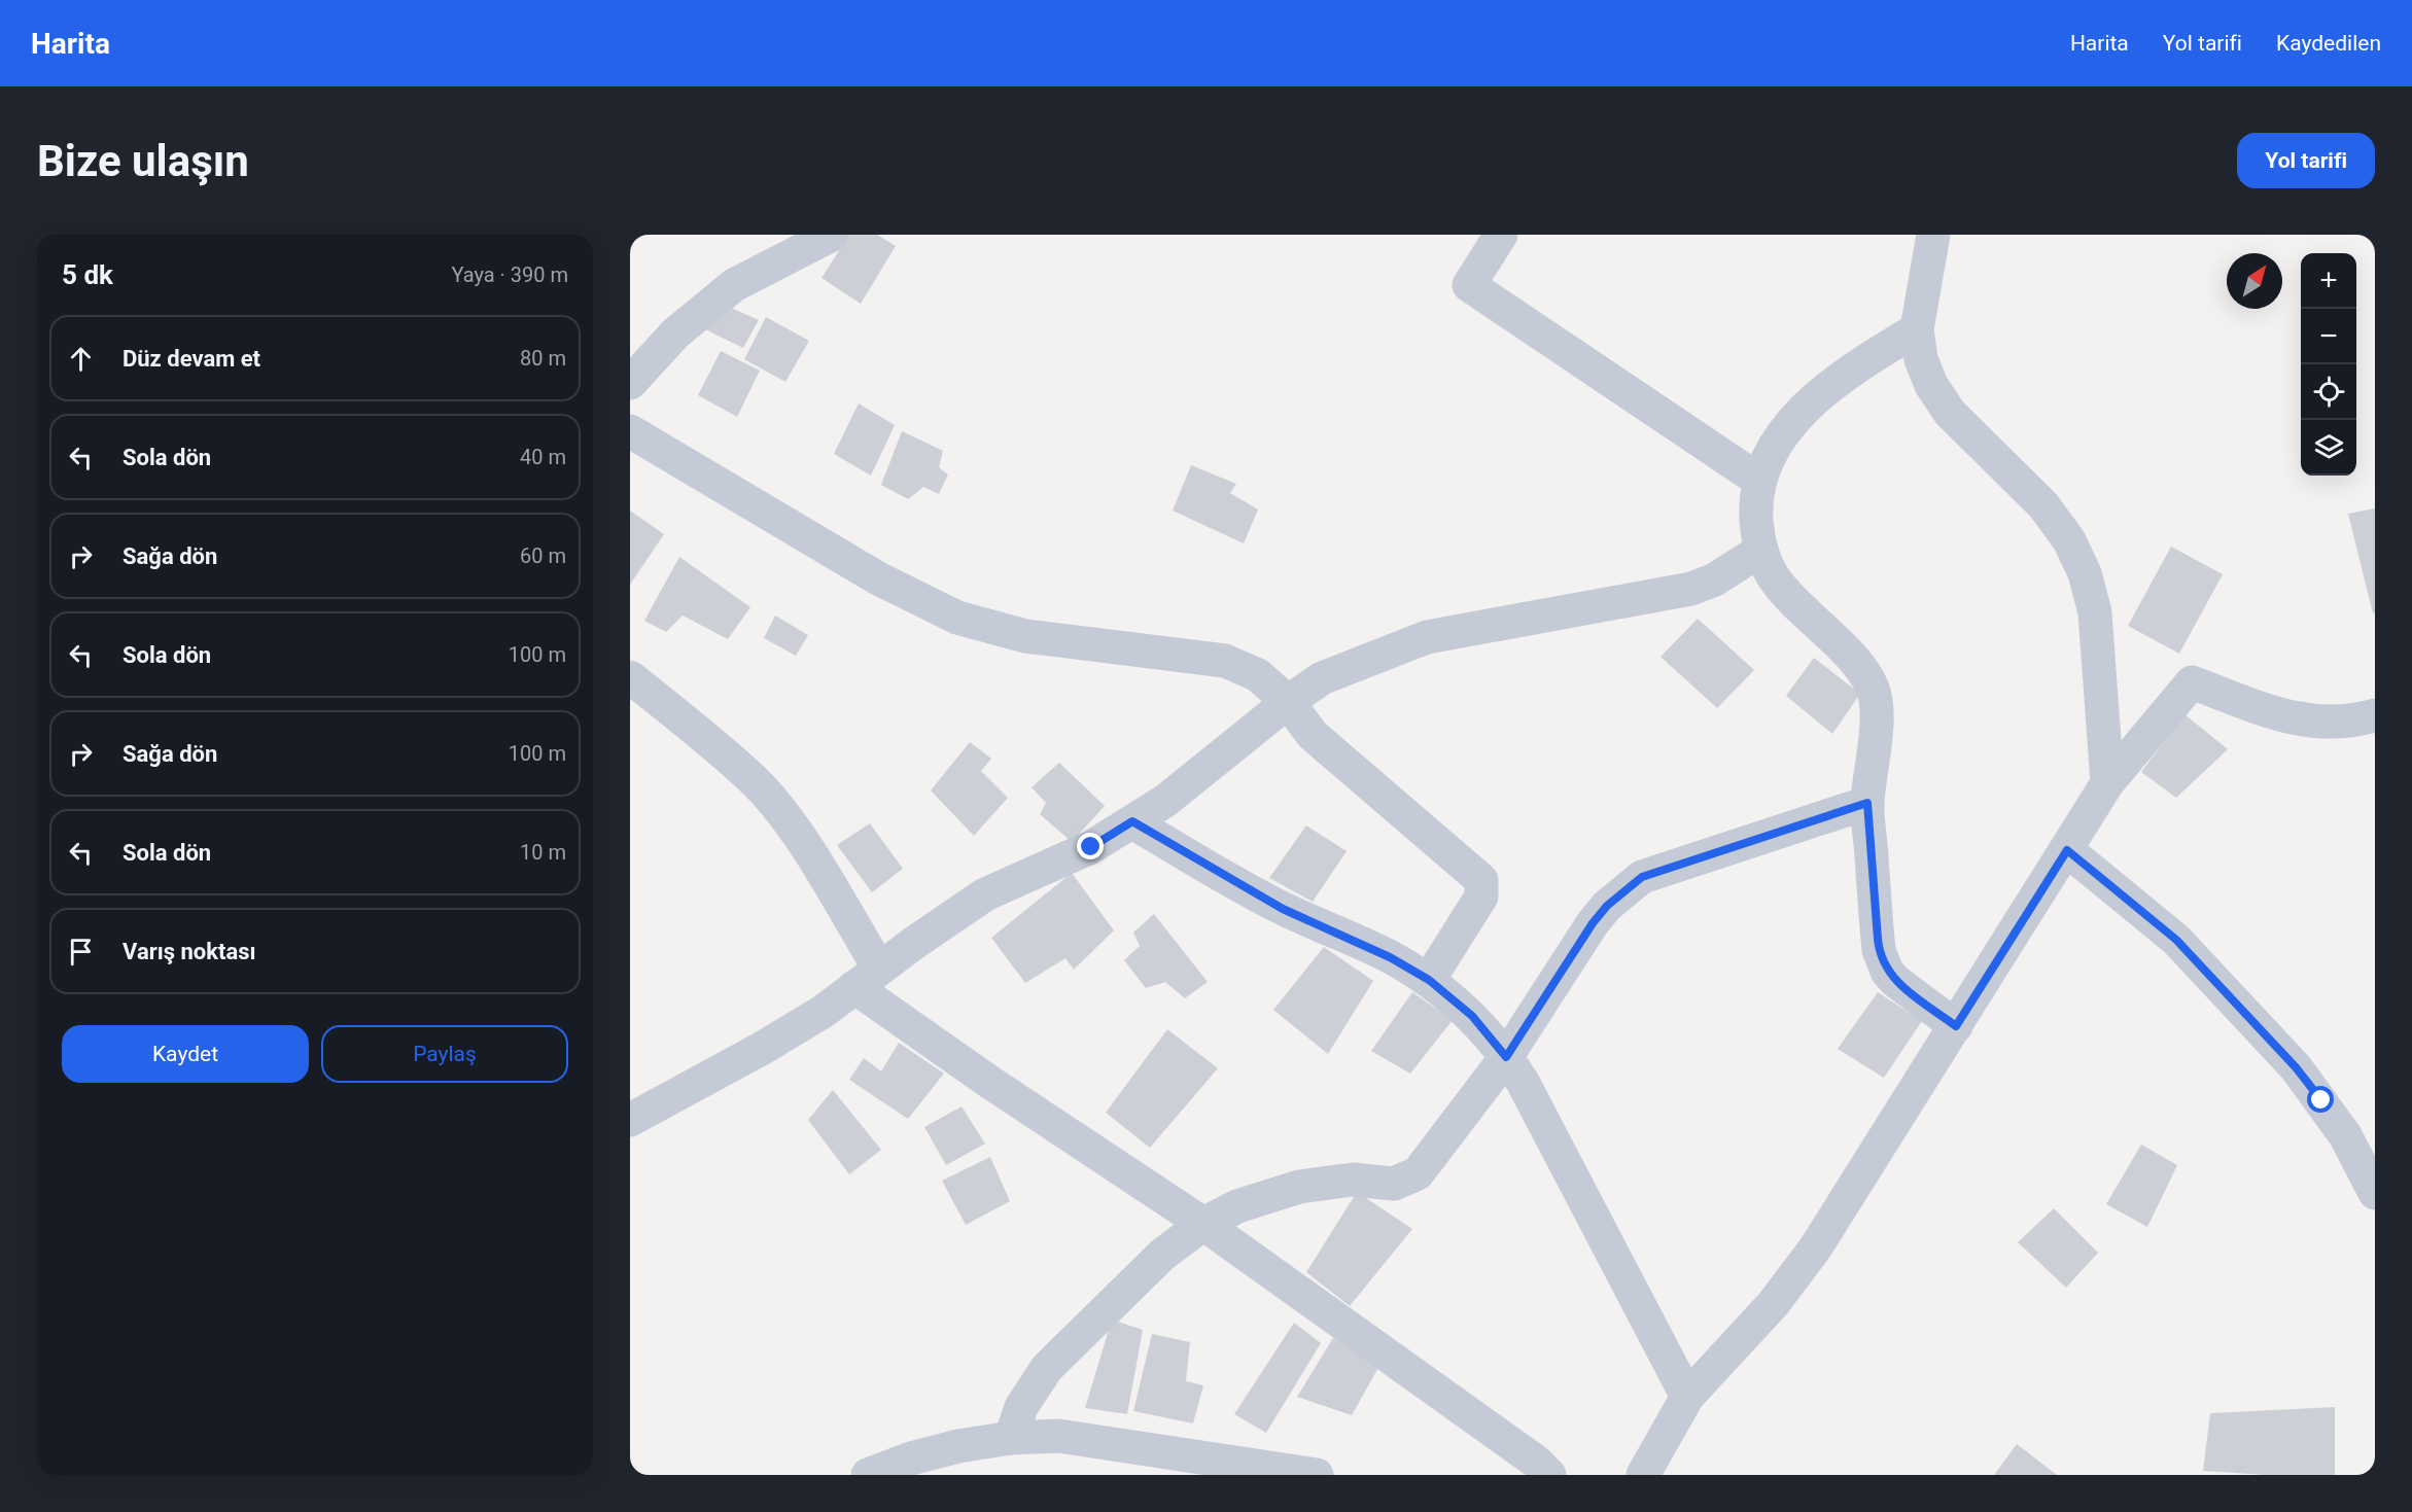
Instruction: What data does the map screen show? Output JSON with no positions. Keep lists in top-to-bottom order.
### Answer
{
  "north": "top right",
  "page": {
    "header": "Harita",
    "nav": ["Harita", "Yol tarifi", "Kaydedilen"],
    "buttons": [
      "Yol tarifi",
      ["Kaydet", "Paylaş"]
    ],
    "title": "Bize ulaşın",
    "heading": ["5 dk", "Yaya · 390 m"],
    "map_buttons": ["+", "−"],
    "list": [
      ["Düz devam et", "80 m"],
      ["Sola dön", "40 m"],
      ["Sağa dön", "60 m"],
      ["Sola dön", "100 m"],
      ["Sağa dön", "100 m"],
      ["Sola dön", "10 m"],
      "Varış noktası"
    ]
  }
}
